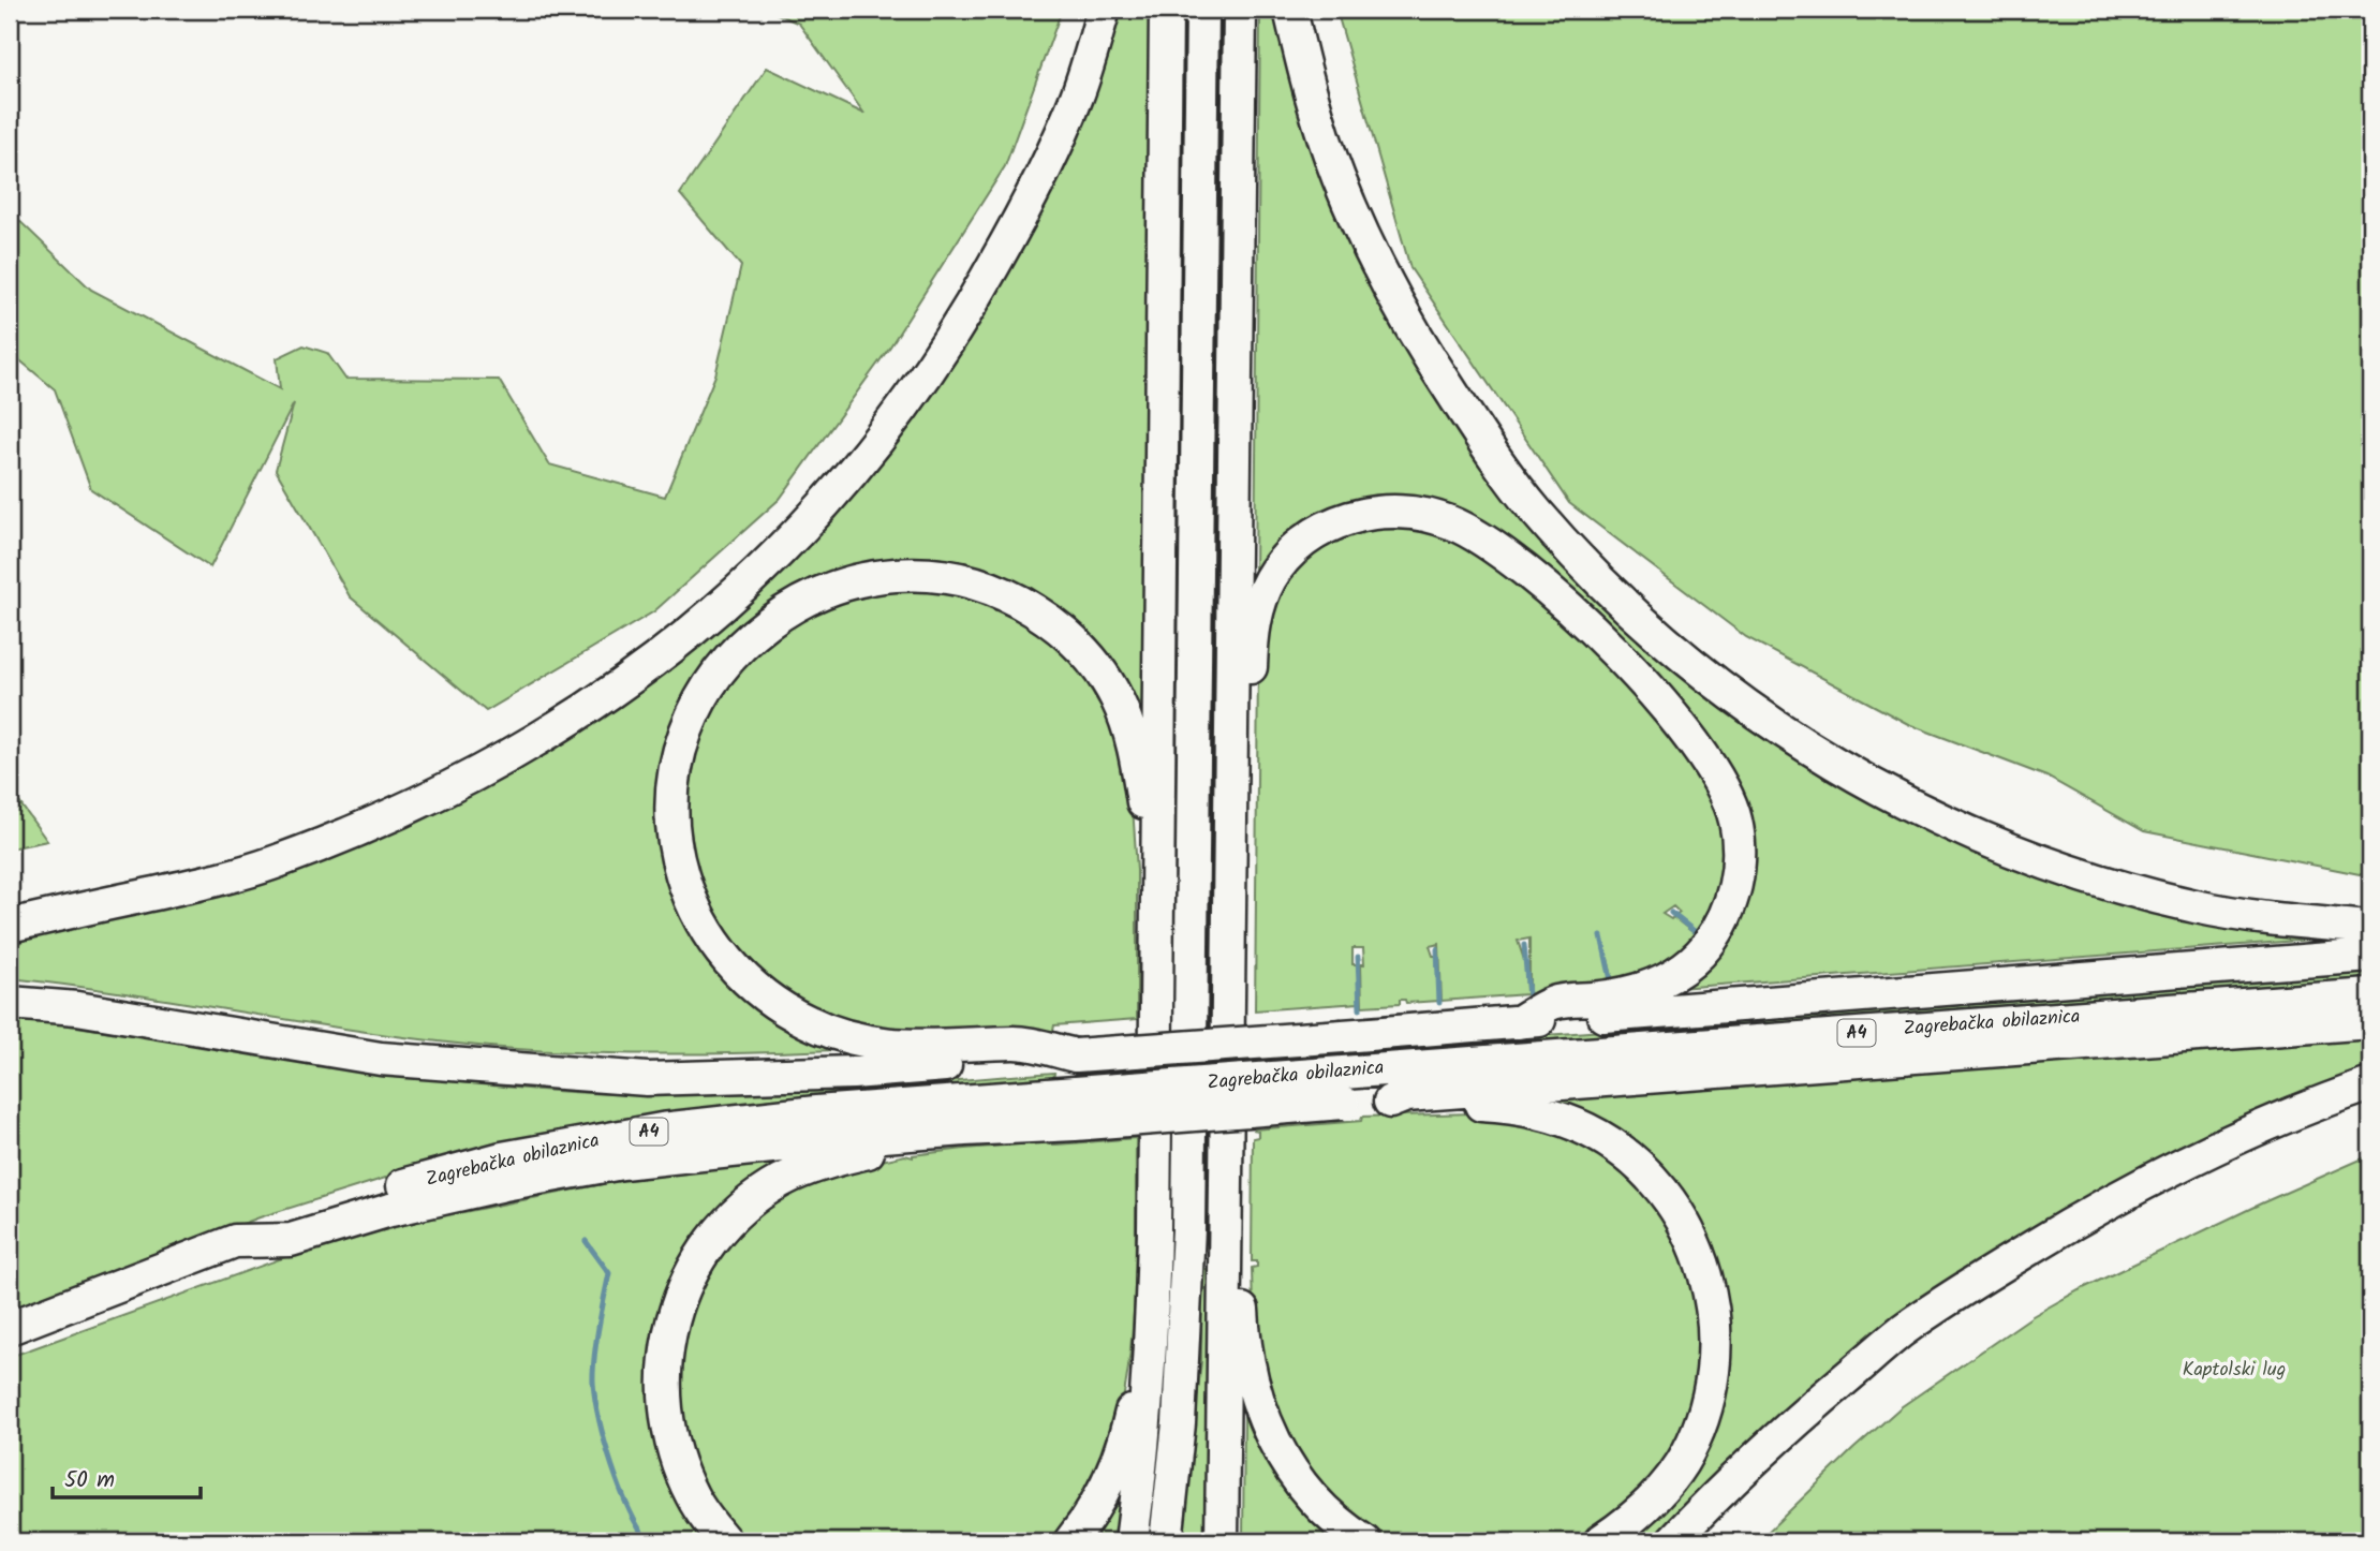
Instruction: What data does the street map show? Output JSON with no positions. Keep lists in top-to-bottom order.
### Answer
{
  "streets": {
    "highway": ["Zagrebačka obilaznica", "A4"]
  },
  "parks": ["Kaptolski lug"],
  "scale_bar": "50 m"
}
